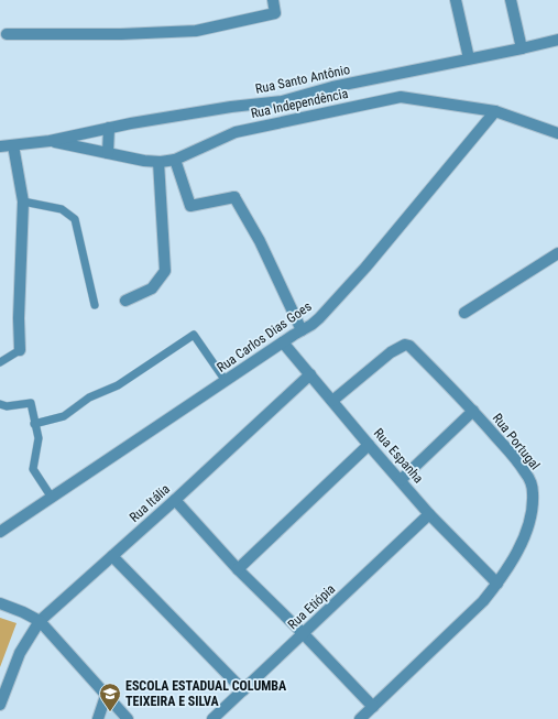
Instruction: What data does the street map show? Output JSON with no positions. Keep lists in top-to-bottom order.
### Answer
{
  "streets": {
    "street": [
      "Rua Santo Antônio",
      "Rua Independência",
      "Rua Carlos Dias Goes",
      "Rua Portugal",
      "Rua Espanha",
      "Rua Itália",
      "Rua Etiópia"
    ]
  },
  "crossings": [
    ["Rua Santo Antônio", "Rua Independência"],
    ["Rua Independência", "Rua Carlos Dias Goes"],
    ["Rua Carlos Dias Goes", "Rua Espanha"],
    ["Rua Portugal", "Rua Espanha"],
    ["Rua Espanha", "Rua Itália"],
    ["Rua Espanha", "Rua Etiópia"]
  ],
  "places": {
    "school or university": ["ESCOLA ESTADUAL COLUMBA TEIXEIRA E SILVA"]
  }
}
